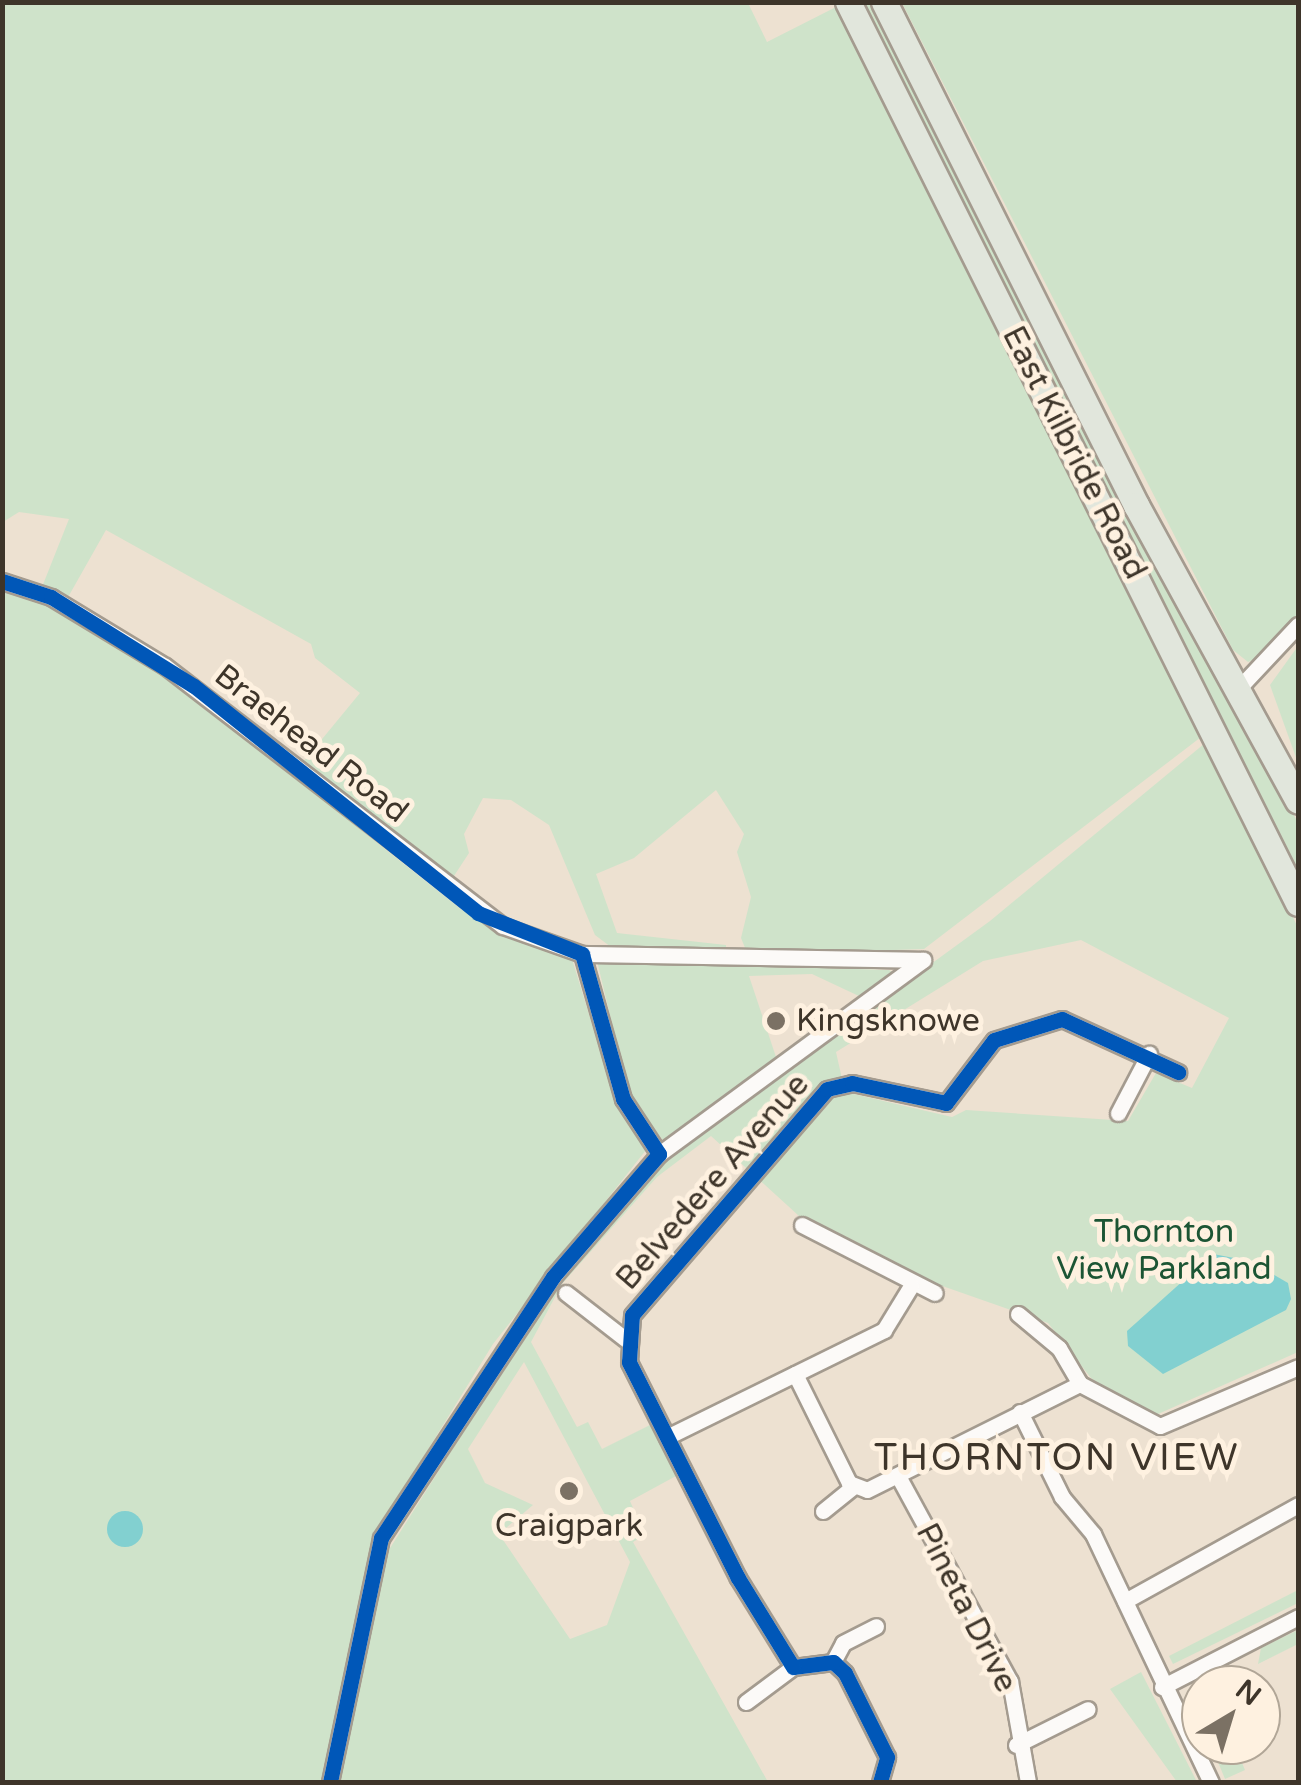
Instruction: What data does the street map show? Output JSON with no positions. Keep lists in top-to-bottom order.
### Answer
{
  "streets": {
    "main road": ["East Kilbride Road"],
    "street": ["Braehead Road", "Belvedere Avenue", "Pineta Drive"]
  },
  "districts": ["THORNTON VIEW"],
  "parks": ["Thornton View Parkland"],
  "places": ["Kingsknowe", "Craigpark"],
  "north": "top right"
}
